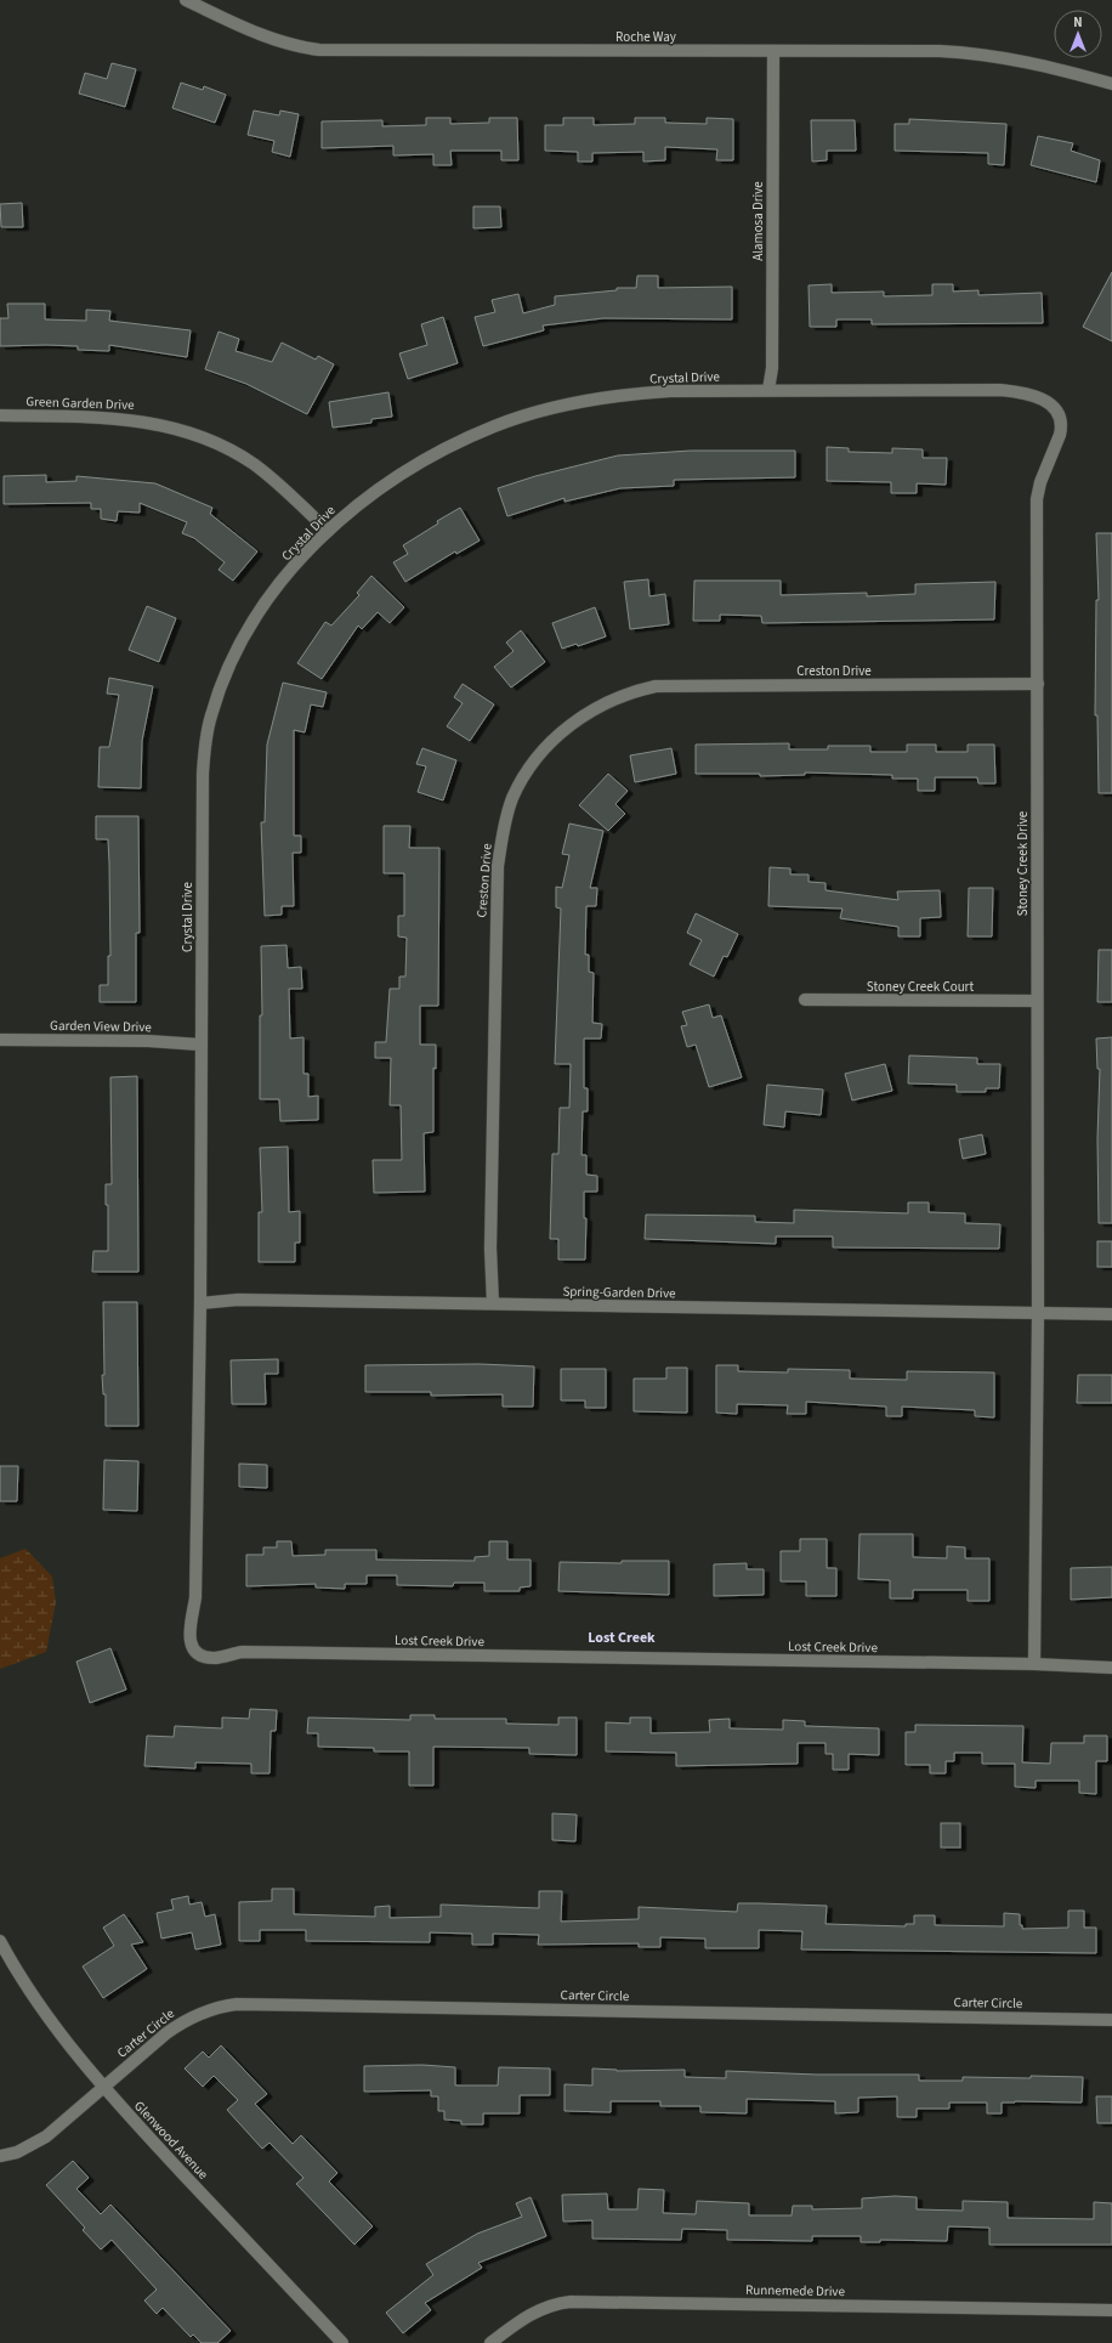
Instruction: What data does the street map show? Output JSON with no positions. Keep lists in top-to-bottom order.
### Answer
{
  "streets": {
    "street": [
      "Roche Way",
      "Alamosa Drive",
      "Crystal Drive",
      "Green Garden Drive",
      "Creston Drive",
      "Stoney Creek Drive",
      "Stoney Creek Court",
      "Garden View Drive",
      "Spring-Garden Drive",
      "Lost Creek Drive",
      "Carter Circle",
      "Glenwood Avenue",
      "Runnemede Drive"
    ]
  },
  "crossings": [
    ["Roche Way", "Alamosa Drive"],
    ["Alamosa Drive", "Crystal Drive"],
    ["Crystal Drive", "Green Garden Drive"],
    ["Crystal Drive", "Stoney Creek Drive"],
    ["Crystal Drive", "Garden View Drive"],
    ["Crystal Drive", "Spring-Garden Drive"],
    ["Crystal Drive", "Lost Creek Drive"],
    ["Creston Drive", "Stoney Creek Drive"],
    ["Creston Drive", "Spring-Garden Drive"],
    ["Stoney Creek Drive", "Stoney Creek Court"],
    ["Stoney Creek Drive", "Spring-Garden Drive"],
    ["Spring-Garden Drive", "Lost Creek Drive"],
    ["Carter Circle", "Glenwood Avenue"]
  ],
  "districts": ["Lost Creek"],
  "north": "top"
}
